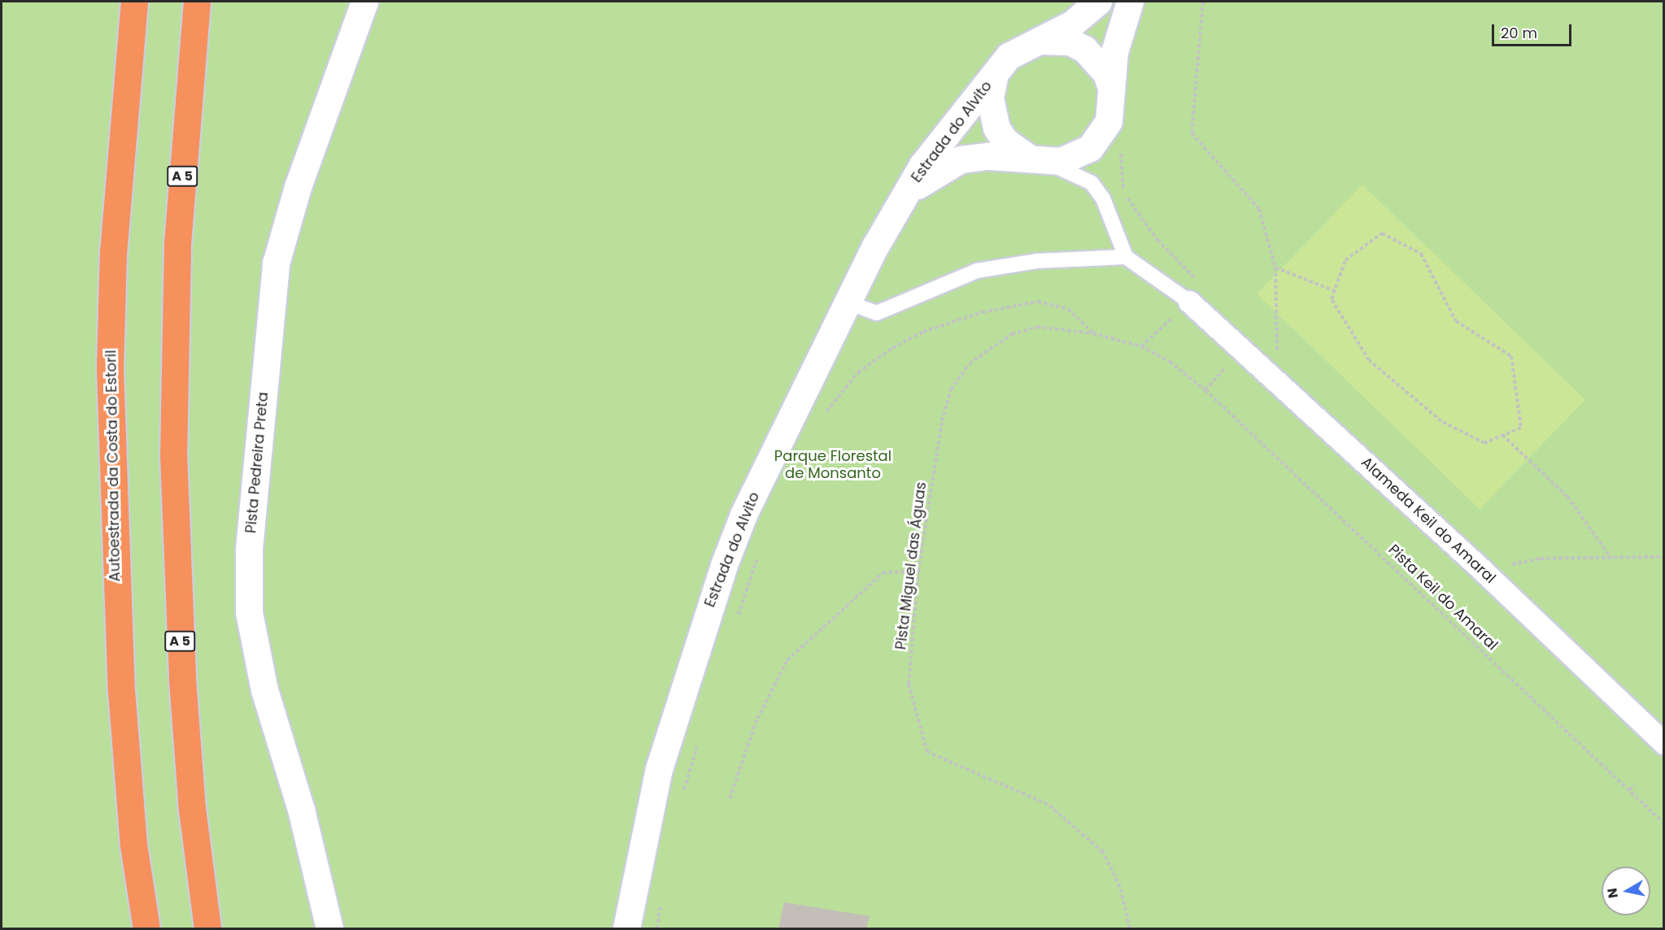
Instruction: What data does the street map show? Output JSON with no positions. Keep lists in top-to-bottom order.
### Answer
{
  "streets": {
    "highway": ["A 5", "Autoestrada da Costa do Estoril"],
    "street": ["Estrada do Alvito", "Pista Pedreira Preta", "Alameda Keil do Amaral"],
    "path": ["Pista Miguel das Águas", "Pista Keil do Amaral"]
  },
  "crossings": [
    ["Pista Miguel das Águas", "Pista Keil do Amaral"]
  ],
  "parks": ["Parque Florestal de Monsanto"],
  "scale_bar": "20 m",
  "north": "left"
}
